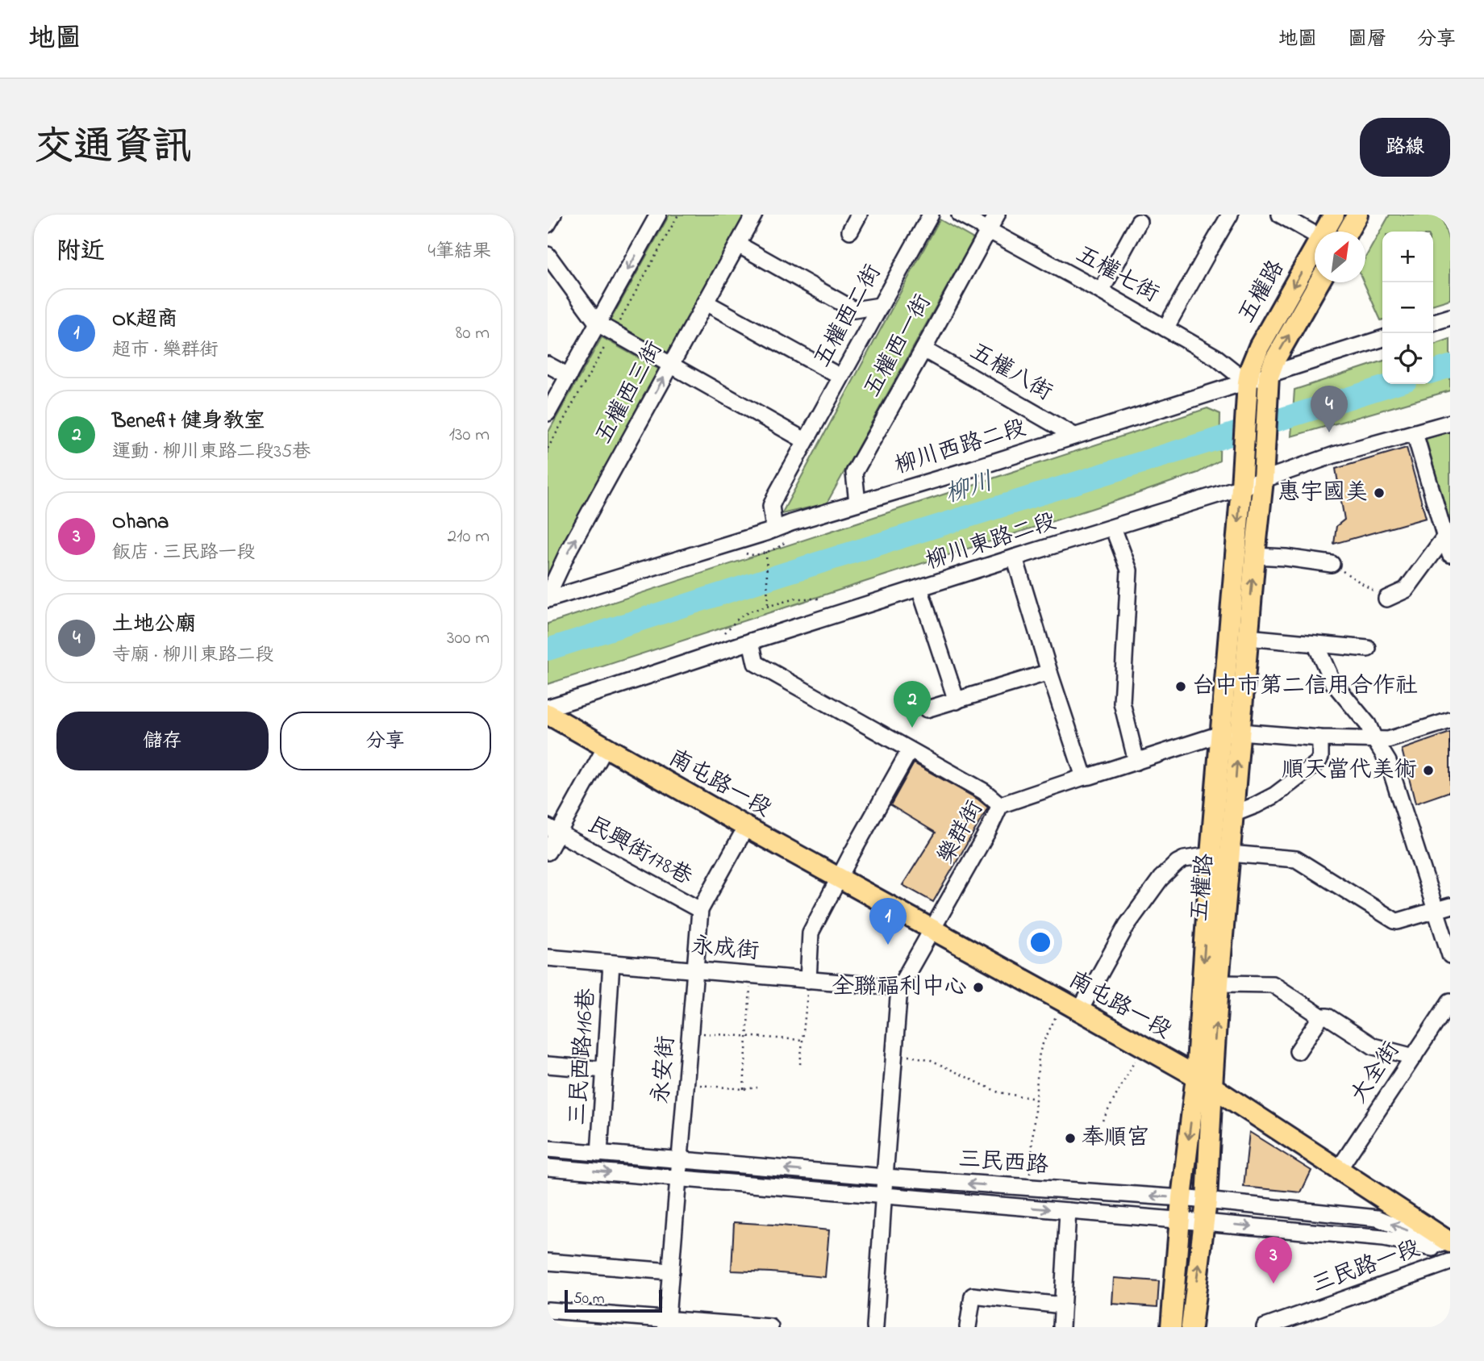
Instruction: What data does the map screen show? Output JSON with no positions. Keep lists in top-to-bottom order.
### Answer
{
  "streets": {
    "main road": ["五權路", "南屯路一段"],
    "street": [
      "五權七街",
      "五權西二街",
      "五權西一街",
      "五權八街",
      "五權西三街",
      "柳川西路二段",
      "柳川東路二段",
      "樂群街",
      "民興街178巷",
      "永成街",
      "三民西路116巷",
      "永安街",
      "大全街",
      "三民西路",
      "三民路一段"
    ]
  },
  "crossings": [
    ["五權七街", "五權路"],
    ["五權七街", "五權西一街"],
    ["五權七街", "柳川西路二段"],
    ["五權路", "柳川西路二段"],
    ["五權路", "柳川東路二段"],
    ["五權路", "南屯路一段"],
    ["五權路", "樂群街"],
    ["五權路", "三民西路"],
    ["五權西二街", "柳川西路二段"],
    ["五權西一街", "五權八街"],
    ["五權西一街", "柳川西路二段"],
    ["五權八街", "柳川西路二段"],
    ["南屯路一段", "樂群街"],
    ["南屯路一段", "永安街"],
    ["南屯路一段", "大全街"],
    ["樂群街", "永成街"],
    ["樂群街", "三民西路"],
    ["民興街178巷", "永安街"],
    ["永成街", "三民西路116巷"],
    ["永成街", "永安街"],
    ["三民西路116巷", "三民西路"],
    ["永安街", "三民西路"]
  ],
  "water": ["柳川"],
  "places": [
    "惠宇國美",
    "台中市第二信用合作社",
    "順天當代美術",
    "全聯福利中心",
    "奉順宮"
  ],
  "scale_bar": "50 m",
  "north": "top right",
  "page": {
    "header": "地圖",
    "nav": ["地圖", "圖層", "分享"],
    "title": "交通資訊",
    "buttons": [
      "路線",
      ["儲存", "分享"]
    ],
    "heading": ["附近", "4筆結果"],
    "map_buttons": ["+", "−"],
    "list": [
      {
        "mark": "1",
        "name": "OK超商",
        "note": "超市 · 樂群街",
        "value": "80 m"
      },
      {
        "mark": "2",
        "name": "Benefit 健身教室",
        "note": "運動 · 柳川東路二段35巷",
        "value": "130 m"
      },
      {
        "mark": "3",
        "name": "Ohana",
        "note": "飯店 · 三民路一段",
        "value": "210 m"
      },
      {
        "mark": "4",
        "name": "土地公廟",
        "note": "寺廟 · 柳川東路二段",
        "value": "300 m"
      }
    ],
    "pins": [
      "4",
      "2",
      "1",
      "3"
    ],
    "scale": "50 m"
  }
}
